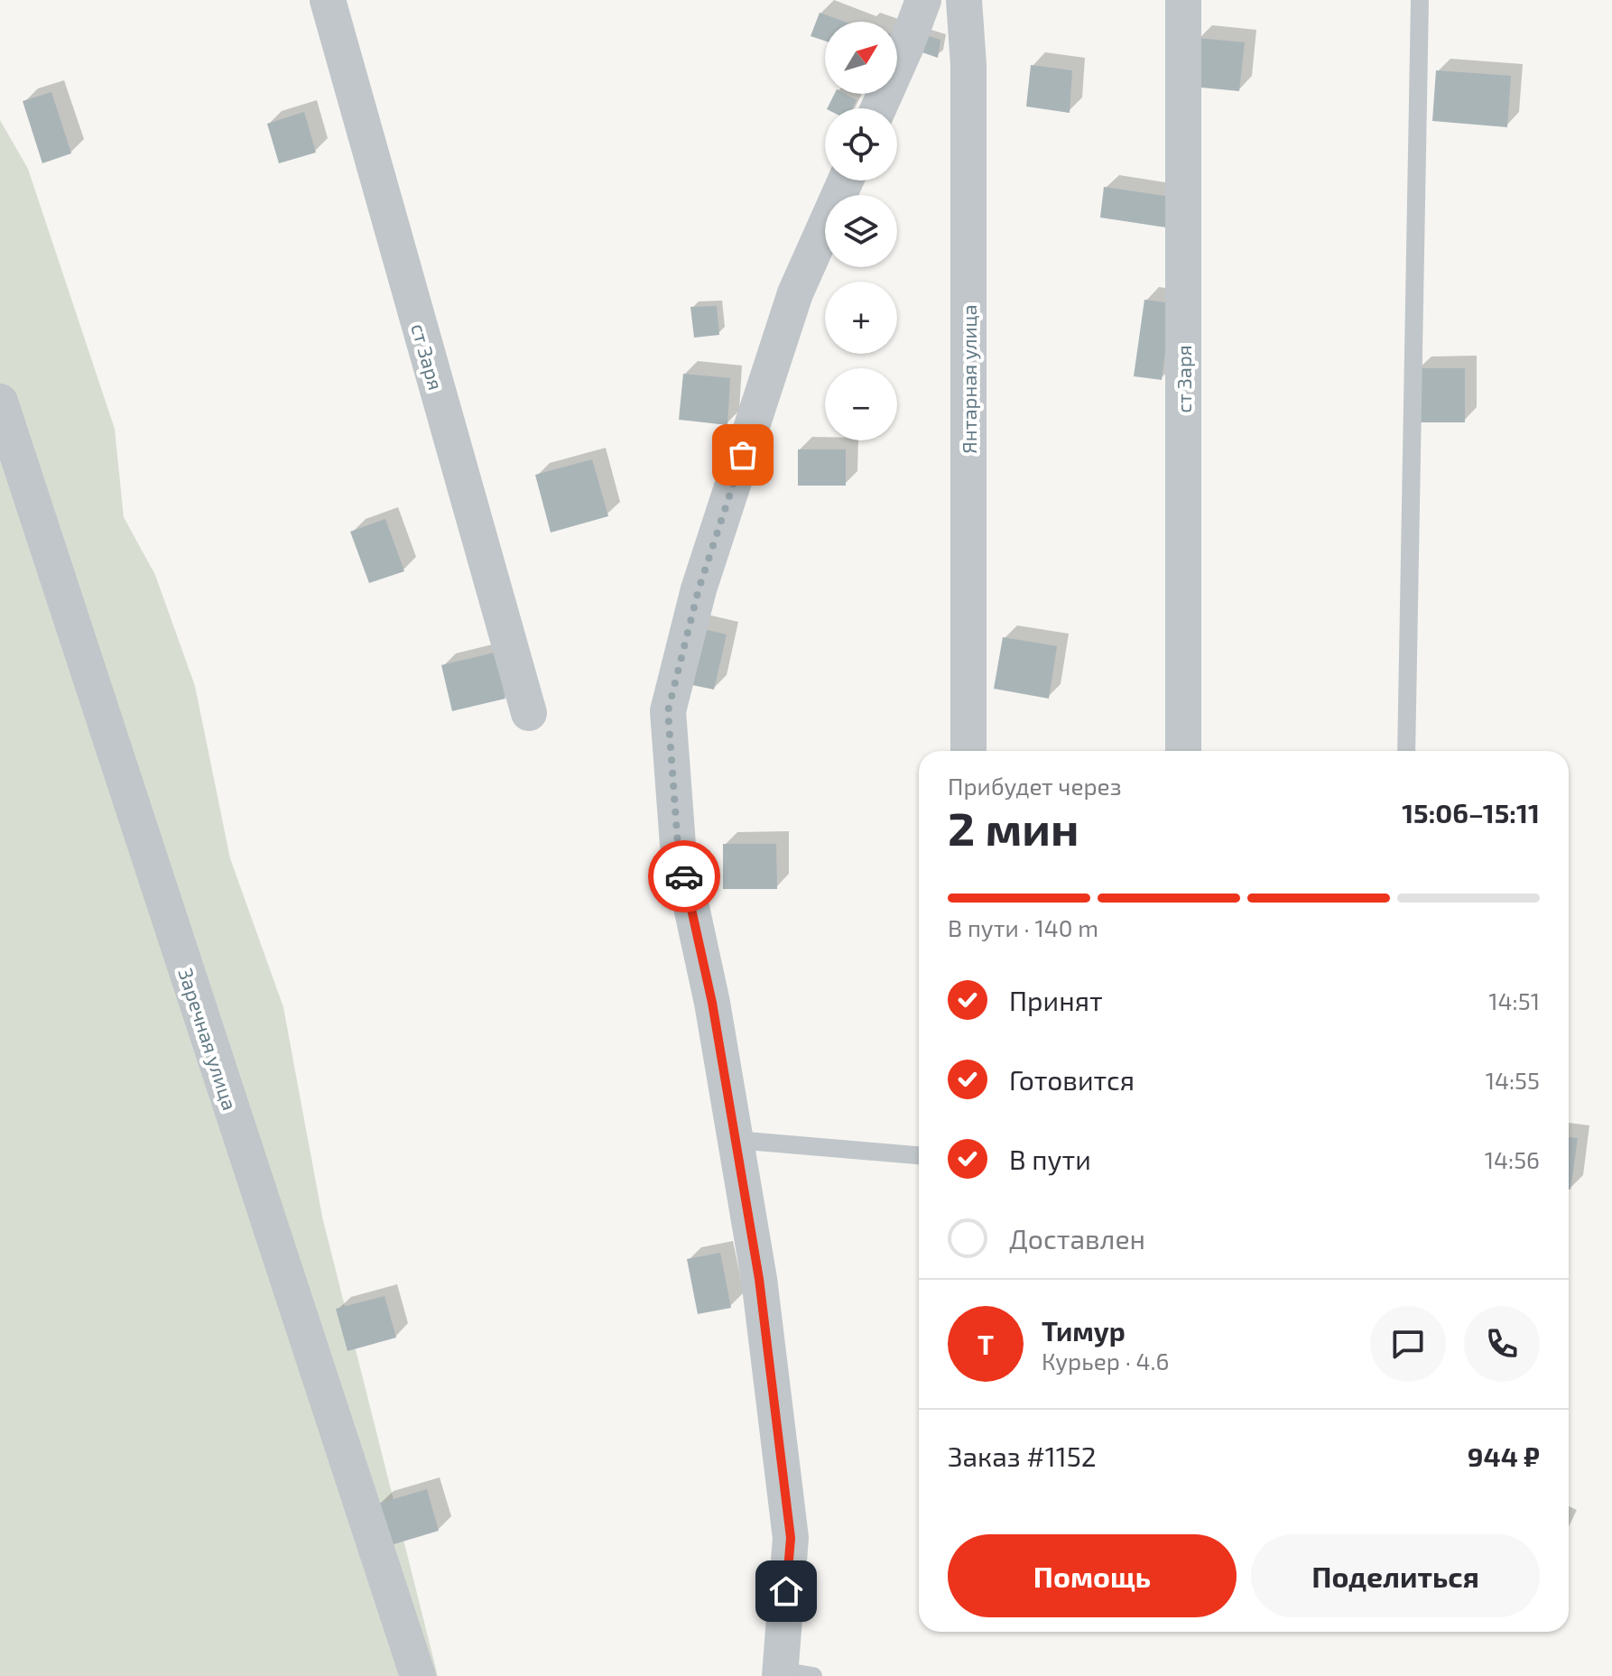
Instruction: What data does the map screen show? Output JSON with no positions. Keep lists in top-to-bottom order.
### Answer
{
  "streets": {
    "street": ["ст Заря", "Янтарная улица", "Заречная улица"]
  },
  "north": "top right",
  "page": {
    "map_buttons": ["+", "−"],
    "heading": ["2 мин", "Прибудет через", "15:06–15:11"],
    "panel": [
      "Тимур",
      "Курьер · 4.6",
      "Заказ #1152",
      "944 ₽"
    ],
    "bar": "В пути · 140 m",
    "list": [
      ["Принят", "14:51"],
      ["Готовится", "14:55"],
      ["В пути", "14:56"],
      "Доставлен"
    ],
    "round": "Т",
    "buttons": ["Помощь", "Поделиться"]
  }
}
